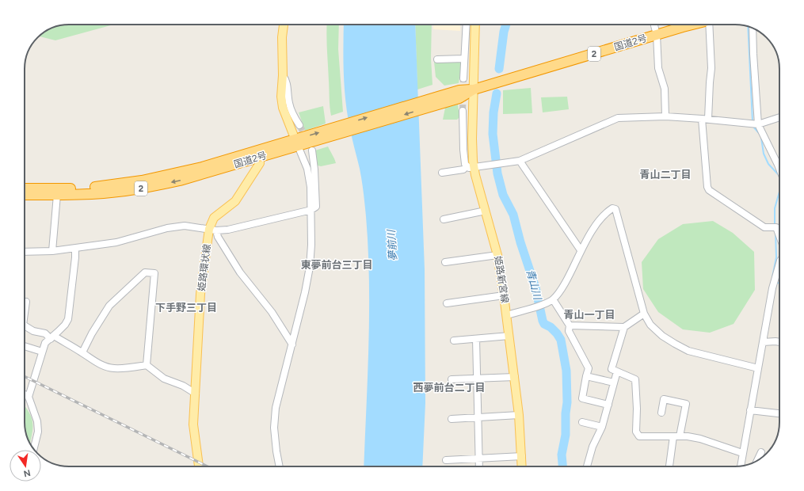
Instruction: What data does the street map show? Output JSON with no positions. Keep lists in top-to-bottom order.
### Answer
{
  "streets": {
    "highway": ["国道2号", "2"],
    "main road": ["姫路環状線", "姫路新宮線"]
  },
  "crossings": [
    ["国道2号", "姫路環状線"],
    ["国道2号", "姫路新宮線"]
  ],
  "districts": [
    "青山二丁目",
    "東夢前台三丁目",
    "下手野三丁目",
    "青山一丁目",
    "西夢前台二丁目"
  ],
  "water": ["夢前川", "青山川"],
  "north": "bottom"
}
